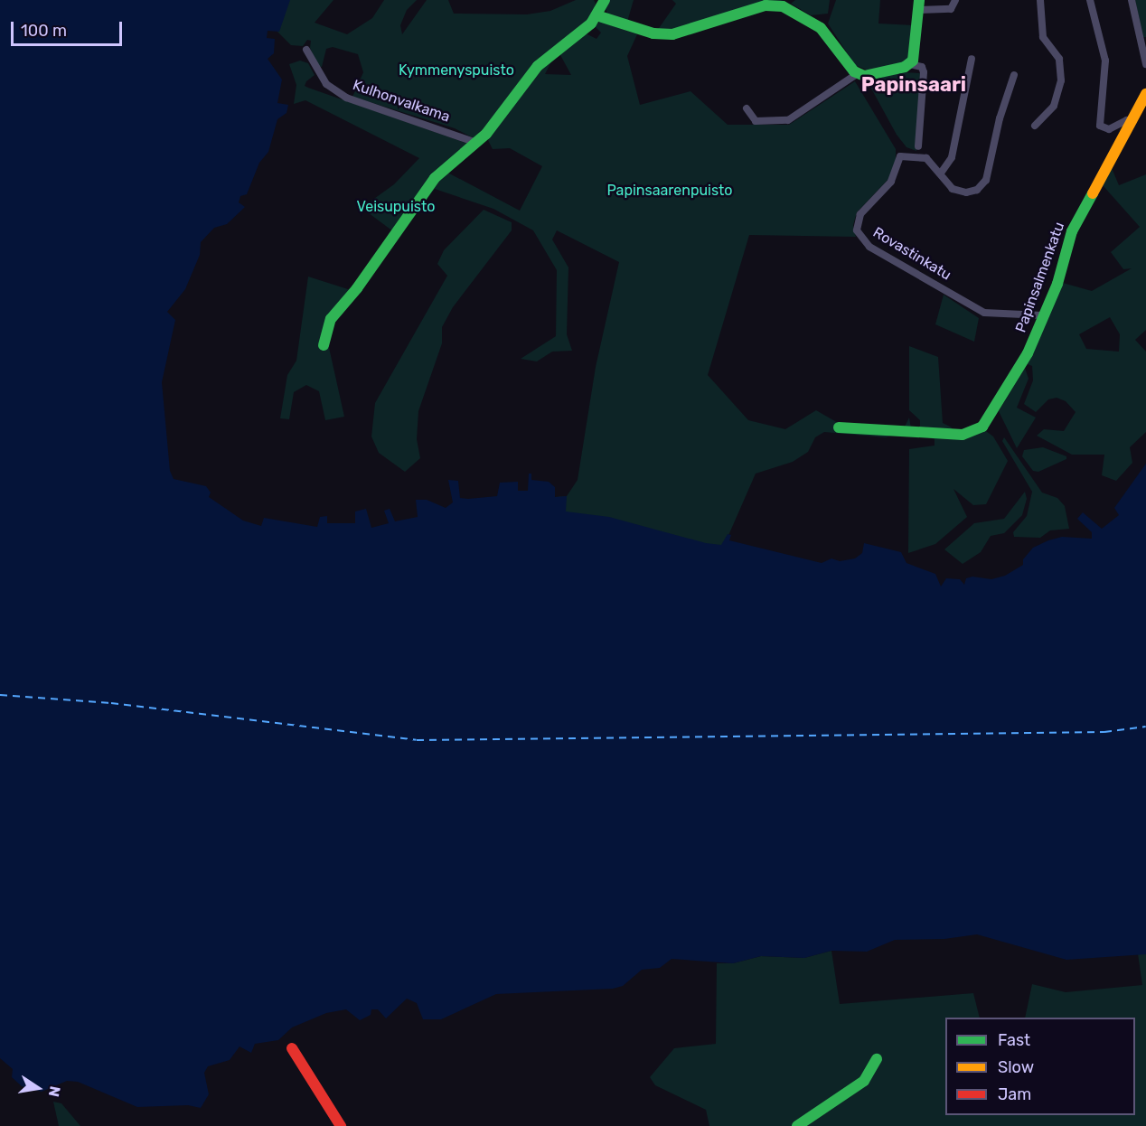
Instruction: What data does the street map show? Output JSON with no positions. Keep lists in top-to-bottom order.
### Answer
{
  "streets": {
    "street": ["Kulhonvalkama", "Rovastinkatu", "Papinsalmenkatu"]
  },
  "crossings": [
    ["Rovastinkatu", "Papinsalmenkatu"]
  ],
  "districts": ["Papinsaari"],
  "parks": ["Kymmenyspuisto", "Papinsaarenpuisto", "Veisupuisto"],
  "legend": ["Fast", "Slow", "Jam"],
  "scale_bar": "100 m",
  "north": "right"
}
